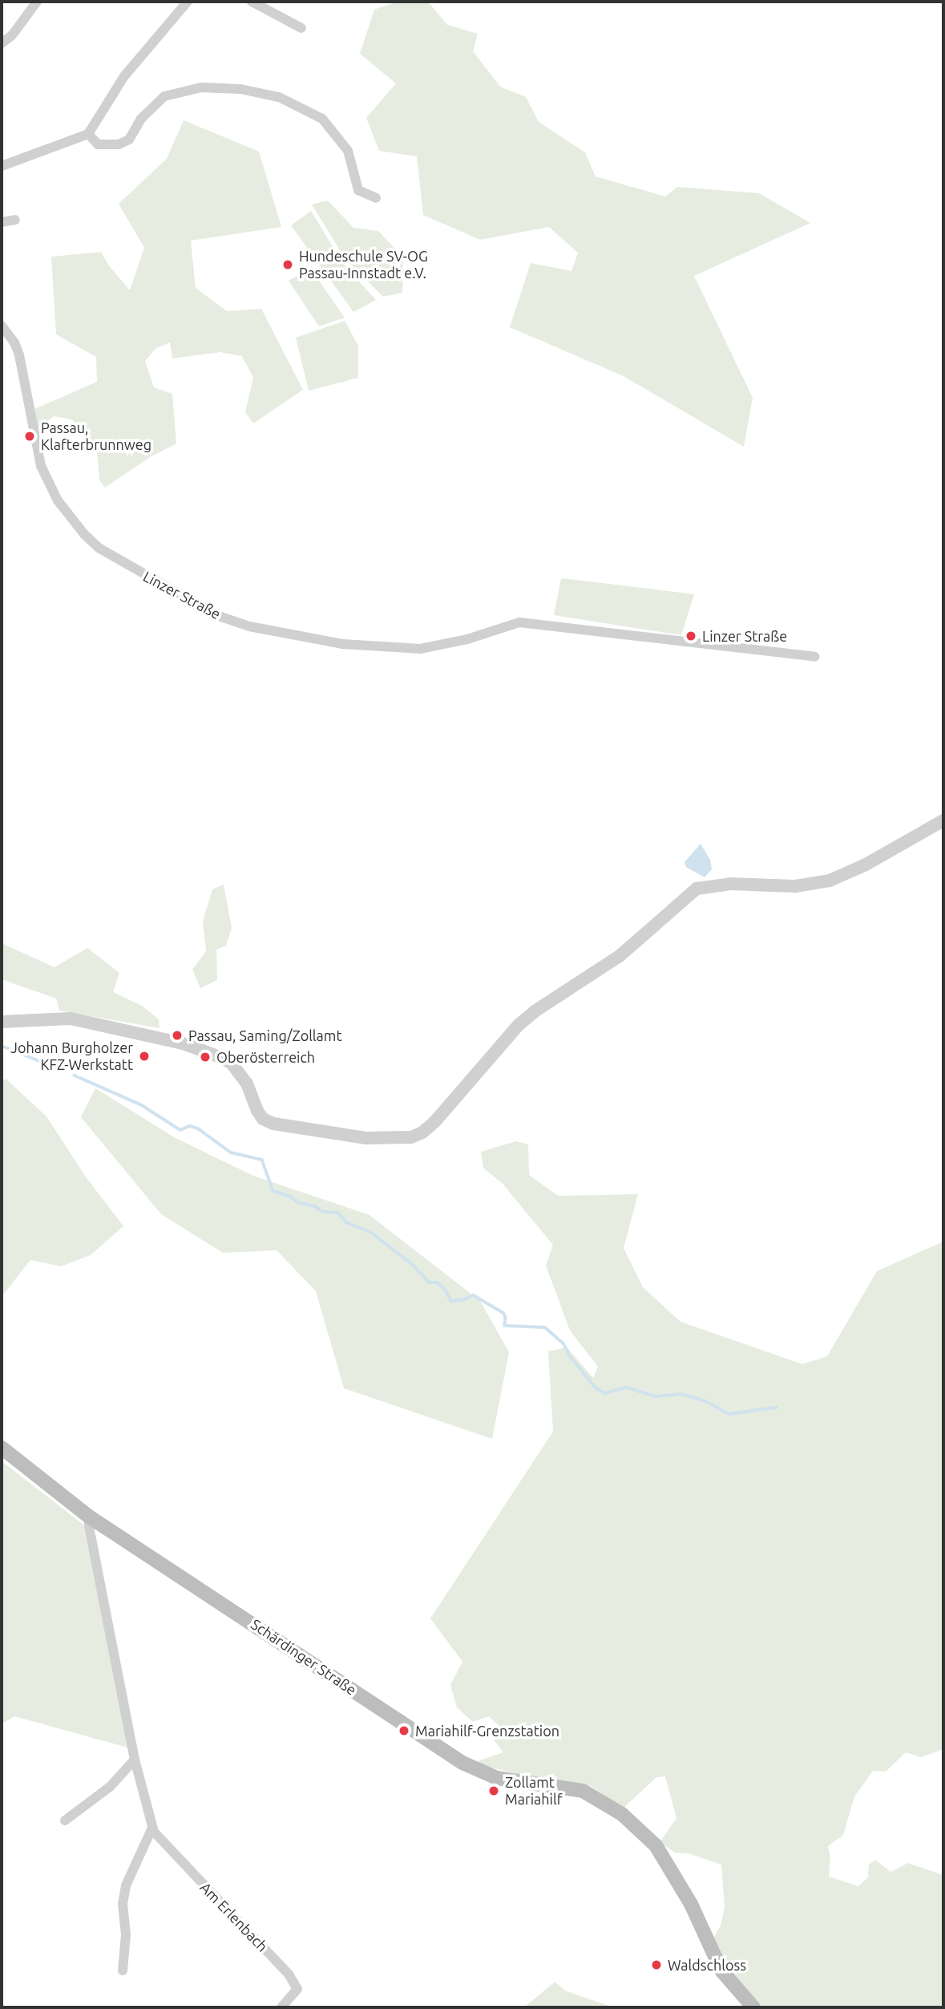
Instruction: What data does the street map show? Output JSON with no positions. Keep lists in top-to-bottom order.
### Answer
{
  "streets": {
    "main road": ["Schärdinger Straße"],
    "street": ["Linzer Straße", "Am Erlenbach"]
  },
  "places": [
    "Hundeschule SV-OG Passau-Innstadt e.V.",
    "Passau, Klafterbrunnweg",
    "Linzer Straße",
    "Passau, Saming/Zollamt",
    "Johann Burgholzer KFZ-Werkstatt",
    "Oberösterreich",
    "Mariahilf-Grenzstation",
    "Zollamt Mariahilf",
    "Waldschloss"
  ]
}
